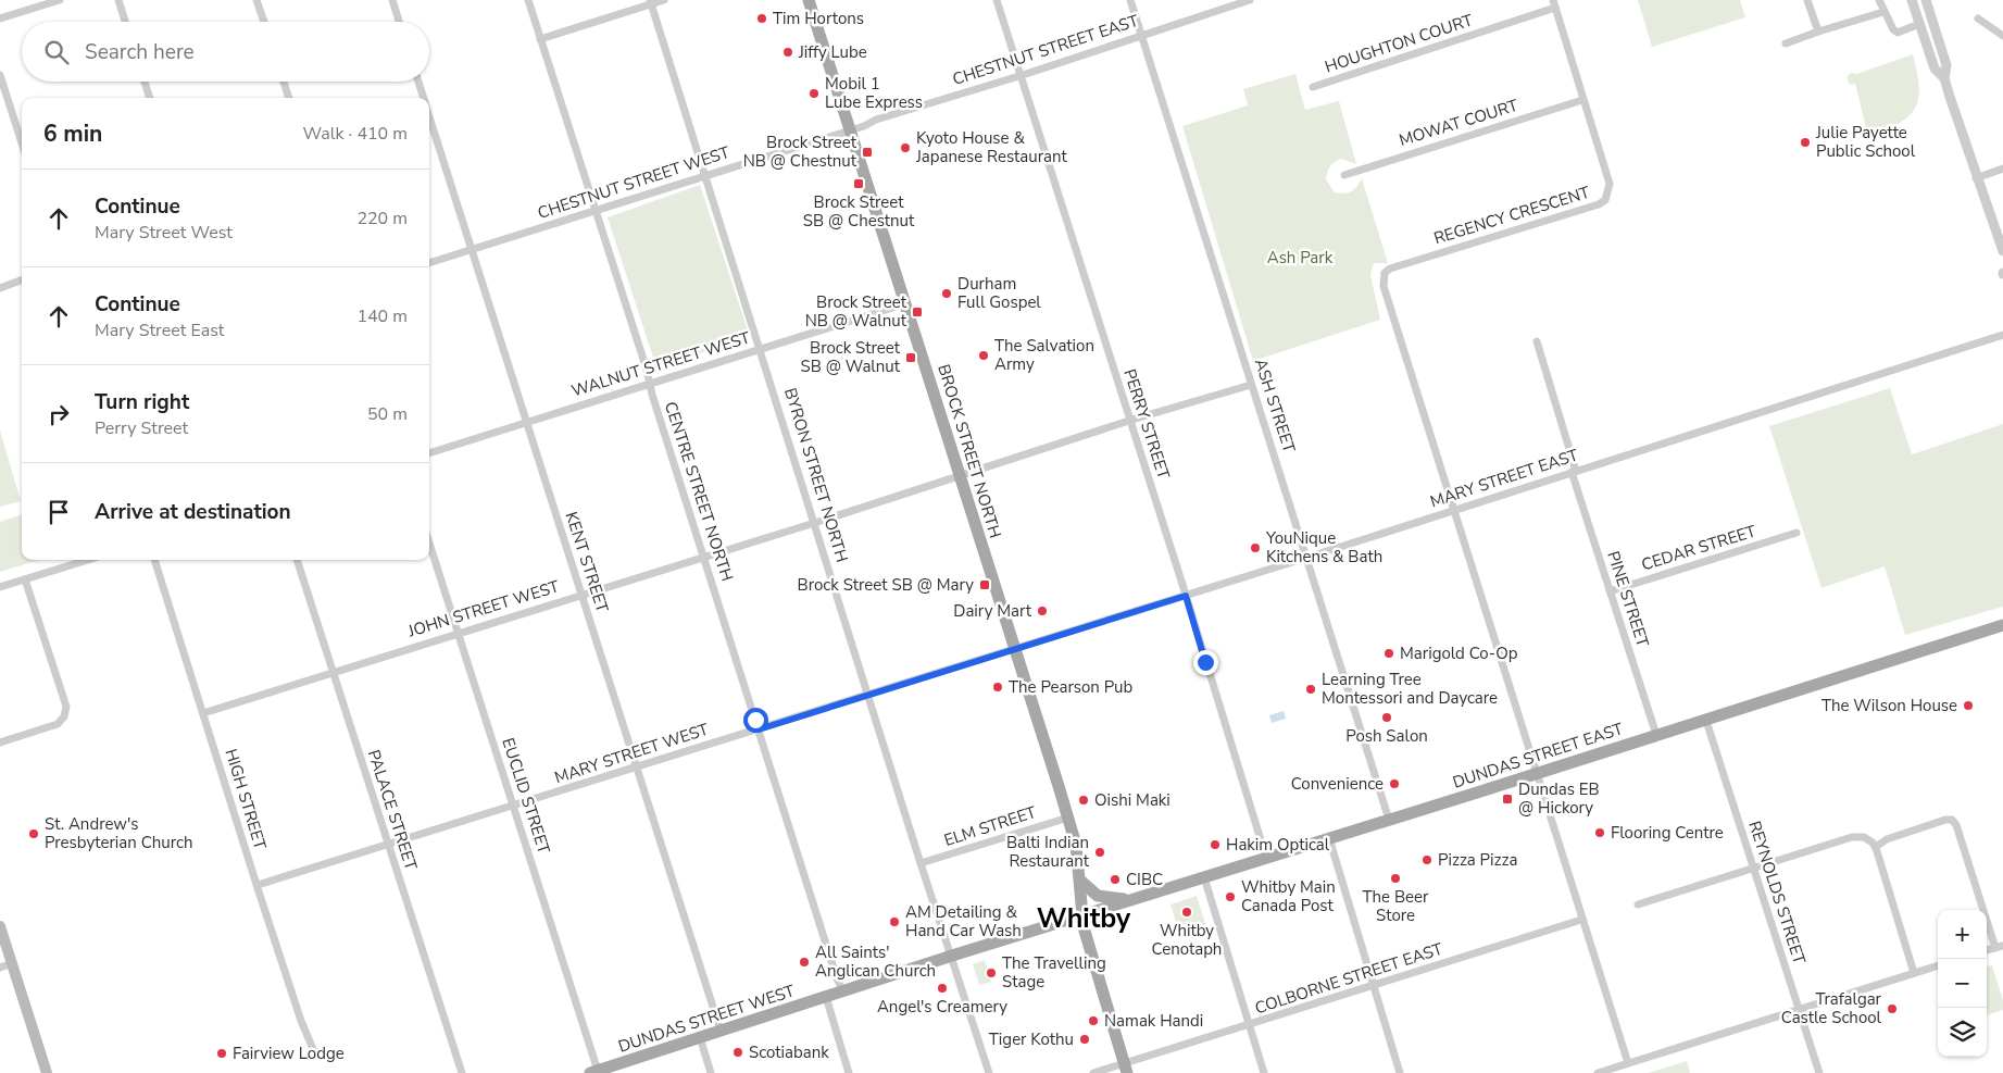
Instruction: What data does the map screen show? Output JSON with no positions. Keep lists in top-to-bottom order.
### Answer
{
  "streets": {
    "main road": ["BROCK STREET NORTH", "DUNDAS STREET EAST", "DUNDAS STREET WEST"],
    "street": [
      "HOUGHTON COURT",
      "CHESTNUT STREET EAST",
      "MOWAT COURT",
      "CHESTNUT STREET WEST",
      "REGENCY CRESCENT",
      "WALNUT STREET WEST",
      "ASH STREET",
      "PERRY STREET",
      "BYRON STREET NORTH",
      "MARY STREET EAST",
      "CENTRE STREET NORTH",
      "CEDAR STREET",
      "KENT STREET",
      "PINE STREET",
      "JOHN STREET WEST",
      "MARY STREET WEST",
      "EUCLID STREET",
      "HIGH STREET",
      "PALACE STREET",
      "ELM STREET",
      "REYNOLDS STREET",
      "COLBORNE STREET EAST"
    ]
  },
  "crossings": [
    ["HOUGHTON COURT", "REGENCY CRESCENT"],
    ["CHESTNUT STREET EAST", "CHESTNUT STREET WEST"],
    ["CHESTNUT STREET EAST", "ASH STREET"],
    ["CHESTNUT STREET EAST", "PERRY STREET"],
    ["CHESTNUT STREET EAST", "BROCK STREET NORTH"],
    ["MOWAT COURT", "REGENCY CRESCENT"],
    ["CHESTNUT STREET WEST", "BROCK STREET NORTH"],
    ["CHESTNUT STREET WEST", "BYRON STREET NORTH"],
    ["CHESTNUT STREET WEST", "CENTRE STREET NORTH"],
    ["CHESTNUT STREET WEST", "KENT STREET"],
    ["REGENCY CRESCENT", "MARY STREET EAST"],
    ["WALNUT STREET WEST", "BROCK STREET NORTH"],
    ["WALNUT STREET WEST", "BYRON STREET NORTH"],
    ["WALNUT STREET WEST", "CENTRE STREET NORTH"],
    ["WALNUT STREET WEST", "KENT STREET"],
    ["ASH STREET", "MARY STREET EAST"],
    ["ASH STREET", "JOHN STREET WEST"],
    ["ASH STREET", "DUNDAS STREET EAST"],
    ["PERRY STREET", "MARY STREET EAST"],
    ["PERRY STREET", "JOHN STREET WEST"],
    ["PERRY STREET", "DUNDAS STREET EAST"],
    ["BROCK STREET NORTH", "MARY STREET EAST"],
    ["BROCK STREET NORTH", "JOHN STREET WEST"],
    ["BROCK STREET NORTH", "MARY STREET WEST"],
    ["BROCK STREET NORTH", "DUNDAS STREET EAST"],
    ["BROCK STREET NORTH", "ELM STREET"],
    ["BROCK STREET NORTH", "COLBORNE STREET EAST"],
    ["BROCK STREET NORTH", "DUNDAS STREET WEST"],
    ["BYRON STREET NORTH", "JOHN STREET WEST"],
    ["BYRON STREET NORTH", "MARY STREET WEST"],
    ["BYRON STREET NORTH", "ELM STREET"],
    ["BYRON STREET NORTH", "DUNDAS STREET WEST"],
    ["MARY STREET EAST", "PINE STREET"],
    ["MARY STREET EAST", "MARY STREET WEST"],
    ["CENTRE STREET NORTH", "JOHN STREET WEST"],
    ["CENTRE STREET NORTH", "MARY STREET WEST"],
    ["CENTRE STREET NORTH", "DUNDAS STREET WEST"],
    ["CEDAR STREET", "PINE STREET"],
    ["KENT STREET", "JOHN STREET WEST"],
    ["KENT STREET", "MARY STREET WEST"],
    ["KENT STREET", "DUNDAS STREET WEST"],
    ["PINE STREET", "DUNDAS STREET EAST"],
    ["JOHN STREET WEST", "EUCLID STREET"],
    ["JOHN STREET WEST", "HIGH STREET"],
    ["JOHN STREET WEST", "PALACE STREET"],
    ["MARY STREET WEST", "EUCLID STREET"],
    ["MARY STREET WEST", "HIGH STREET"],
    ["MARY STREET WEST", "PALACE STREET"],
    ["DUNDAS STREET EAST", "REYNOLDS STREET"],
    ["DUNDAS STREET EAST", "DUNDAS STREET WEST"],
    ["EUCLID STREET", "DUNDAS STREET WEST"]
  ],
  "districts": ["Whitby"],
  "parks": ["Ash Park"],
  "places": {
    "other": [
      "Tim Hortons",
      "Jiffy Lube",
      "Mobil 1 Lube Express",
      "Julie Payette Public School",
      "Kyoto House & Japanese Restaurant",
      "Durham Full Gospel",
      "The Salvation Army",
      "YouNique Kitchens & Bath",
      "Dairy Mart",
      "Marigold Co-Op",
      "The Pearson Pub",
      "Learning Tree Montessori and Daycare",
      "The Wilson House",
      "Posh Salon",
      "Convenience",
      "Oishi Maki",
      "Flooring Centre",
      "St. Andrew's Presbyterian Church",
      "Hakim Optical",
      "Balti Indian Restaurant",
      "Pizza Pizza",
      "The Beer Store",
      "CIBC",
      "Whitby Main Canada Post",
      "Whitby Cenotaph",
      "AM Detailing & Hand Car Wash",
      "All Saints' Anglican Church",
      "The Travelling Stage",
      "Angel's Creamery",
      "Trafalgar Castle School",
      "Namak Handi",
      "Tiger Kothu",
      "Scotiabank",
      "Fairview Lodge"
    ],
    "transit": [
      "Brock Street NB @ Chestnut",
      "Brock Street SB @ Chestnut",
      "Brock Street NB @ Walnut",
      "Brock Street SB @ Walnut",
      "Brock Street SB @ Mary",
      "Dundas EB @ Hickory"
    ]
  },
  "page": {
    "search": "Search here",
    "heading": ["6 min", "Walk · 410 m"],
    "list": [
      ["Continue", "Mary Street West", "220 m"],
      ["Continue", "Mary Street East", "140 m"],
      ["Turn right", "Perry Street", "50 m"],
      "Arrive at destination"
    ],
    "map_buttons": ["+", "−"]
  }
}
